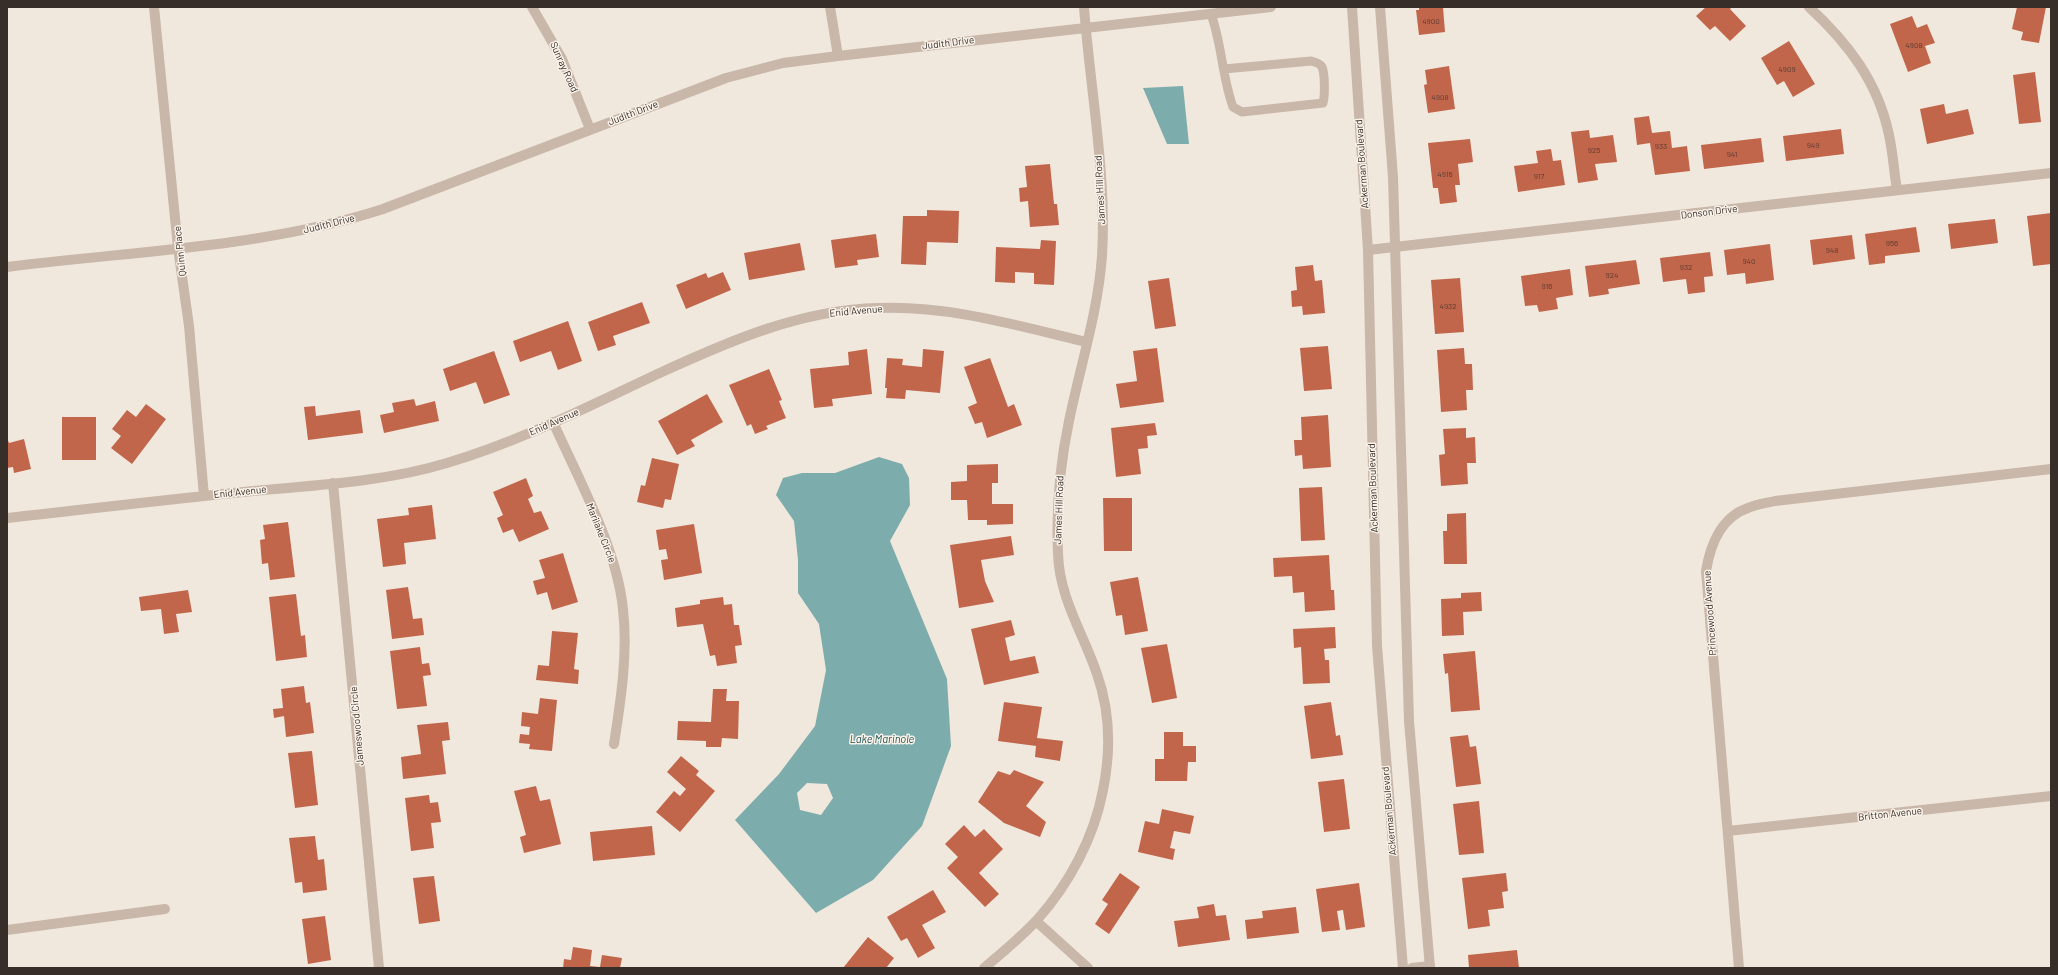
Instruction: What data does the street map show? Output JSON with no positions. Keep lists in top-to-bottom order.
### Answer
{
  "streets": {
    "street": [
      "Judith Drive",
      "Sunray Road",
      "Ackerman Boulevard",
      "James Hill Road",
      "Donson Drive",
      "Quinn Place",
      "Enid Avenue",
      "Marilake Circle",
      "Princewood Avenue",
      "Jameswood Circle",
      "Britton Avenue"
    ]
  },
  "crossings": [
    ["Judith Drive", "Sunray Road"],
    ["Judith Drive", "James Hill Road"],
    ["Judith Drive", "Quinn Place"],
    ["Ackerman Boulevard", "Donson Drive"],
    ["James Hill Road", "Enid Avenue"],
    ["Quinn Place", "Enid Avenue"],
    ["Enid Avenue", "Marilake Circle"],
    ["Enid Avenue", "Jameswood Circle"],
    ["Princewood Avenue", "Britton Avenue"]
  ],
  "water": ["Lake Marinole"],
  "house_numbers": [
    "4900",
    "4908",
    "4909",
    "4908",
    "949",
    "933",
    "925",
    "941",
    "4916",
    "917",
    "956",
    "948",
    "940",
    "932",
    "924",
    "916",
    "4932"
  ]
}
